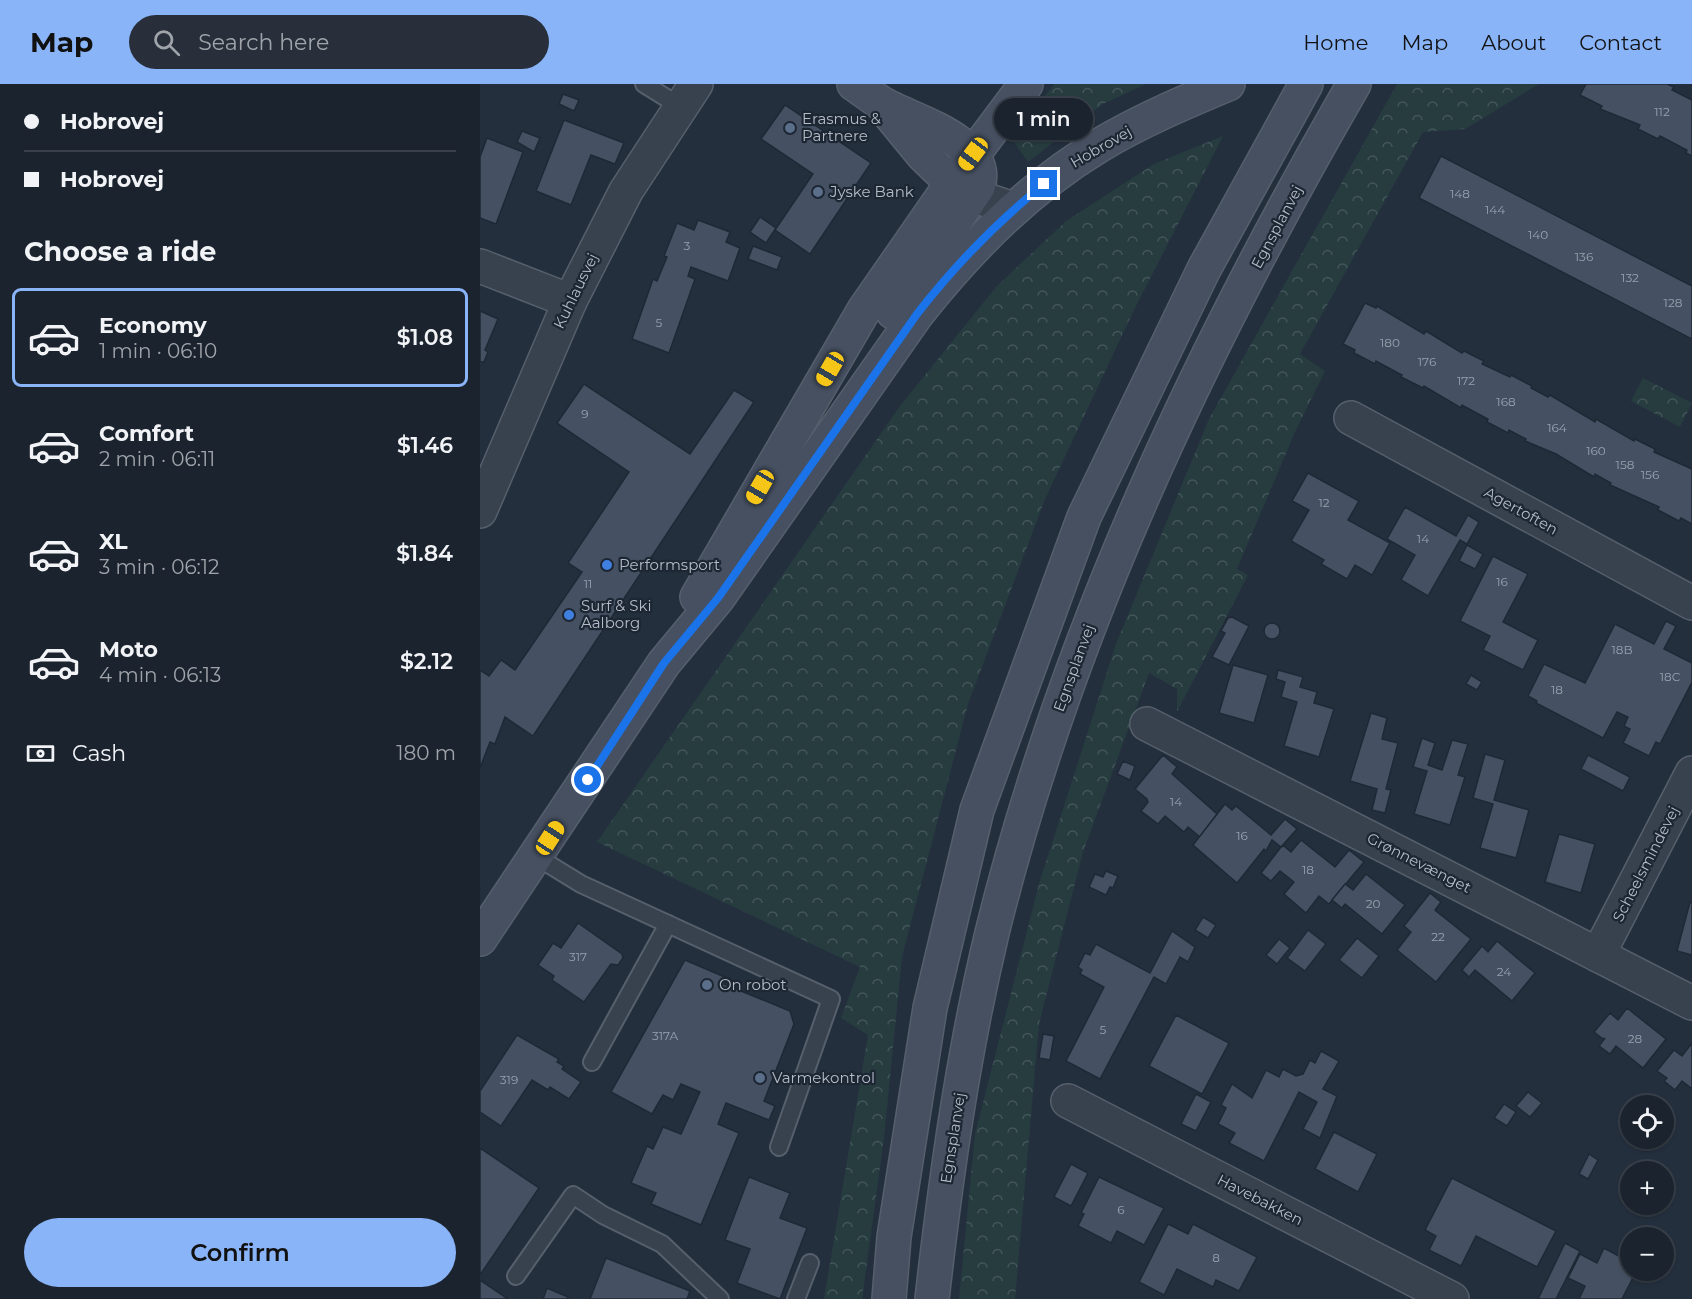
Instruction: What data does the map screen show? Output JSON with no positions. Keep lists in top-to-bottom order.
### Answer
{
  "streets": {
    "main road": ["Hobrovej", "Egnsplanvej"],
    "street": [
      "Kuhlausvej",
      "Agertoften",
      "Grønnevænget",
      "Scheelsmindevej",
      "Havebakken"
    ]
  },
  "crossings": [
    ["Grønnevænget", "Scheelsmindevej"]
  ],
  "places": [
    "Erasmus & Partnere",
    "Jyske Bank",
    "Performsport",
    "Surf & Ski Aalborg",
    "On robot",
    "Varmekontrol"
  ],
  "house_numbers": [
    "112",
    "148",
    "144",
    "140",
    "3",
    "136",
    "132",
    "128",
    "5",
    "180",
    "176",
    "172",
    "168",
    "9",
    "164",
    "160",
    "158",
    "156",
    "12",
    "14",
    "16",
    "11",
    "18B",
    "18C",
    "18",
    "14",
    "16",
    "18",
    "20",
    "22",
    "317",
    "24",
    "5",
    "317A",
    "28",
    "319",
    "6",
    "8"
  ],
  "page": {
    "header": "Map",
    "search": "Search here",
    "nav": [
      "Home",
      "Map",
      "About",
      "Contact"
    ],
    "banner": ["Hobrovej", "Hobrovej"],
    "bubble": "1 min",
    "heading": "Choose a ride",
    "list": [
      {
        "name": "Economy",
        "note": "1 min · 06:10",
        "value": "$1.08"
      },
      {
        "name": "Comfort",
        "note": "2 min · 06:11",
        "value": "$1.46"
      },
      {
        "name": "XL",
        "note": "3 min · 06:12",
        "value": "$1.84"
      },
      {
        "name": "Moto",
        "note": "4 min · 06:13",
        "value": "$2.12"
      }
    ],
    "pay": ["Cash", "180 m"],
    "map_buttons": ["+", "−"],
    "buttons": "Confirm"
  }
}
